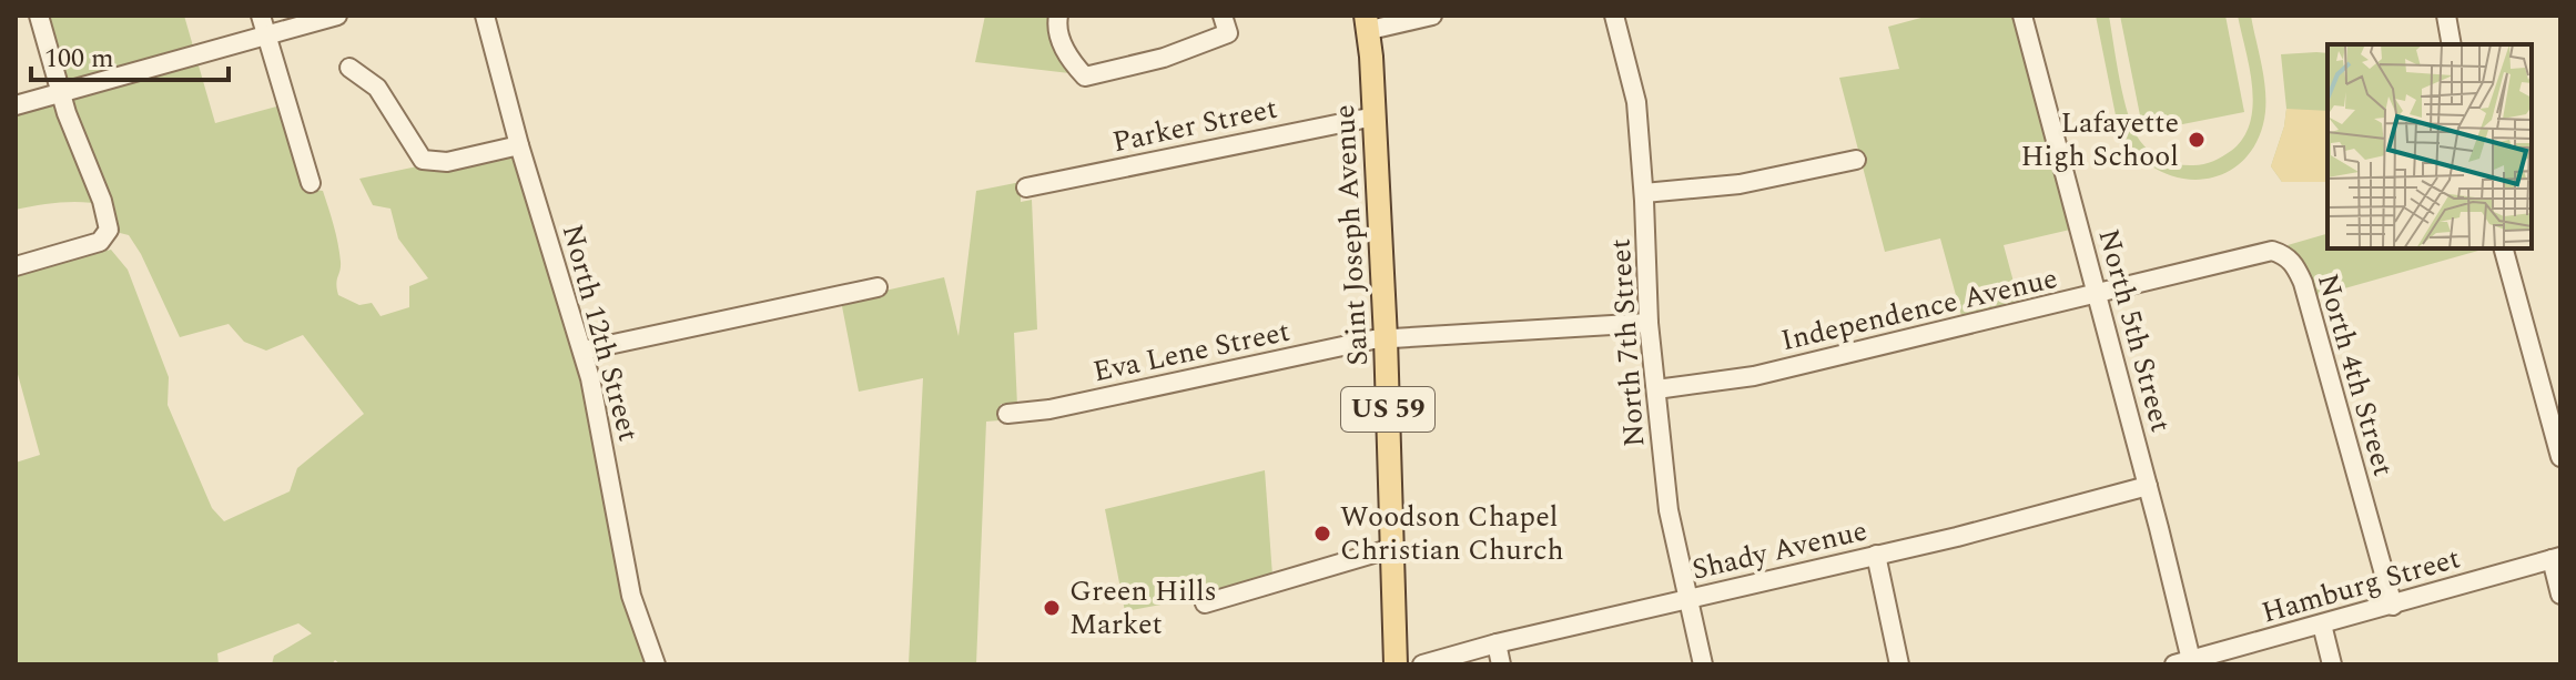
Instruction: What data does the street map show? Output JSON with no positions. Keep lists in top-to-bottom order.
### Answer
{
  "streets": {
    "main road": ["Saint Joseph Avenue", "US 59"],
    "street": [
      "Parker Street",
      "Independence Avenue",
      "North 5th Street",
      "North 12th Street",
      "North 7th Street",
      "Eva Lene Street",
      "North 4th Street",
      "Shady Avenue",
      "Hamburg Street"
    ]
  },
  "crossings": [
    ["Parker Street", "Saint Joseph Avenue"],
    ["Saint Joseph Avenue", "Eva Lene Street"],
    ["Independence Avenue", "North 5th Street"],
    ["Independence Avenue", "North 7th Street"],
    ["Independence Avenue", "North 4th Street"],
    ["North 5th Street", "Shady Avenue"],
    ["North 5th Street", "Hamburg Street"],
    ["North 7th Street", "Eva Lene Street"],
    ["North 7th Street", "Shady Avenue"],
    ["North 4th Street", "Hamburg Street"]
  ],
  "places": ["Lafayette High School", "Woodson Chapel Christian Church", "Green Hills Market"],
  "scale_bar": "100 m"
}
